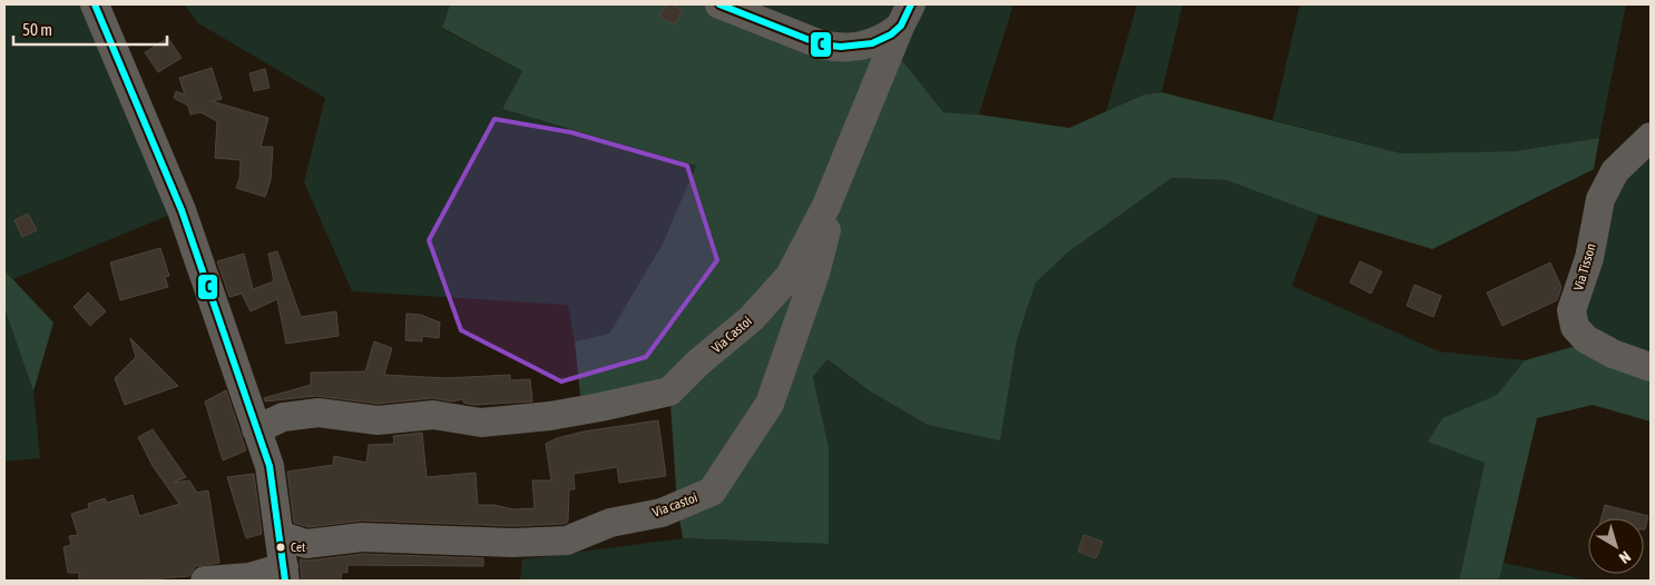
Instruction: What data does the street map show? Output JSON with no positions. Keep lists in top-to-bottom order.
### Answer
{
  "streets": {
    "street": ["Via Tisson", "Via Castoi", "Via castoi"]
  },
  "crossings": [
    ["Via Castoi", "Via castoi"]
  ],
  "places": ["Cet"],
  "lines": ["transit line C"],
  "scale_bar": "50 m",
  "north": "bottom right"
}
